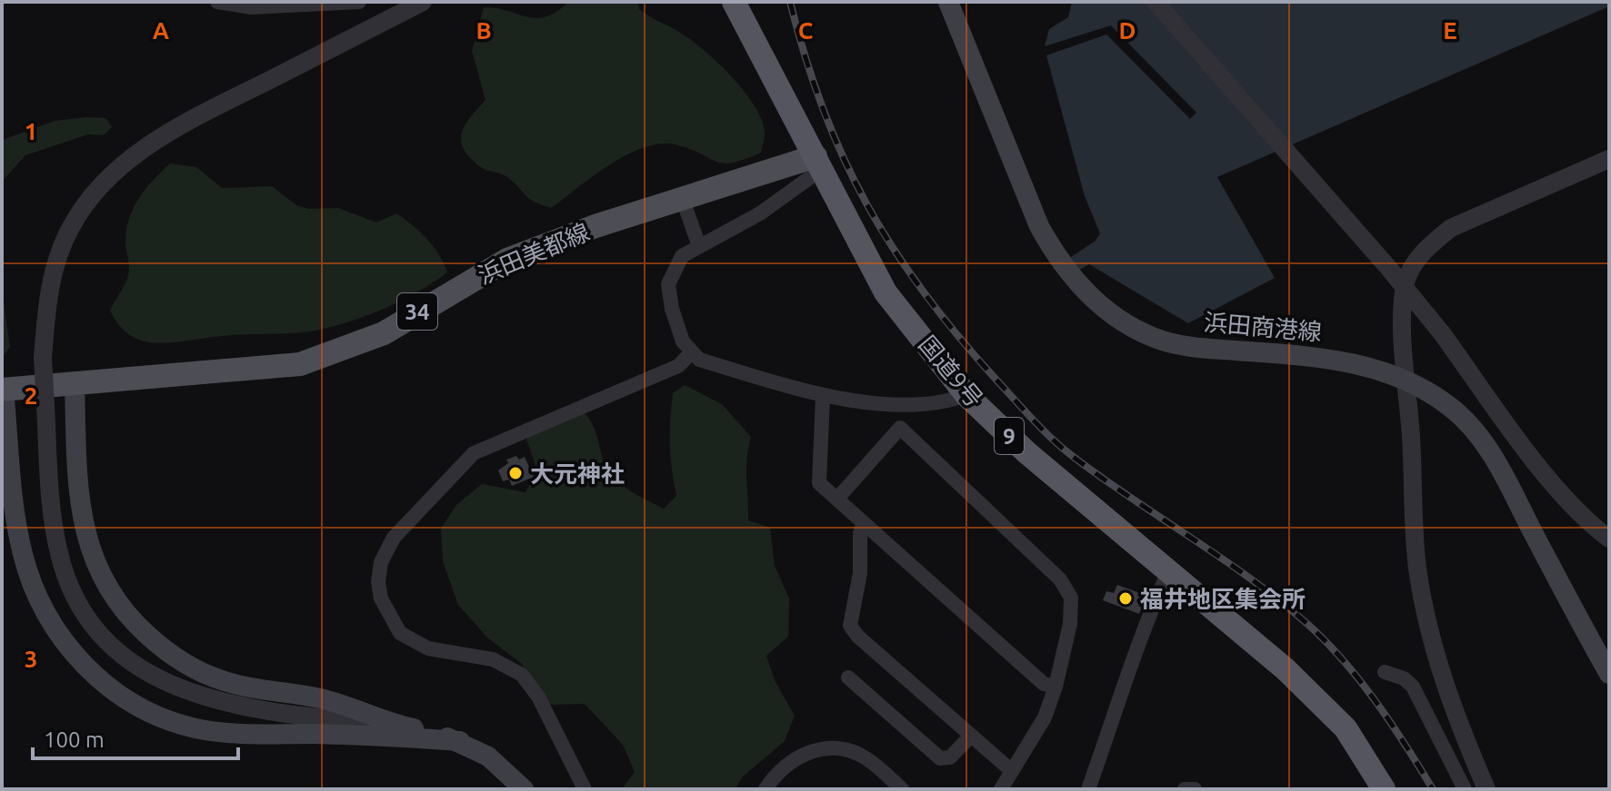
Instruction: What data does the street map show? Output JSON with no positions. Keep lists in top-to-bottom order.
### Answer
{
  "streets": {
    "highway": ["国道9号", "9"],
    "main road": ["浜田美都線", "34", "浜田商港線"]
  },
  "crossings": [
    ["浜田美都線", "国道9号"]
  ],
  "places": ["大元神社", "福井地区集会所"],
  "scale_bar": "100 m",
  "grid": {
    "columns": [
      "A",
      "B",
      "C",
      "D",
      "E"
    ],
    "rows": ["1", "2", "3"]
  }
}
